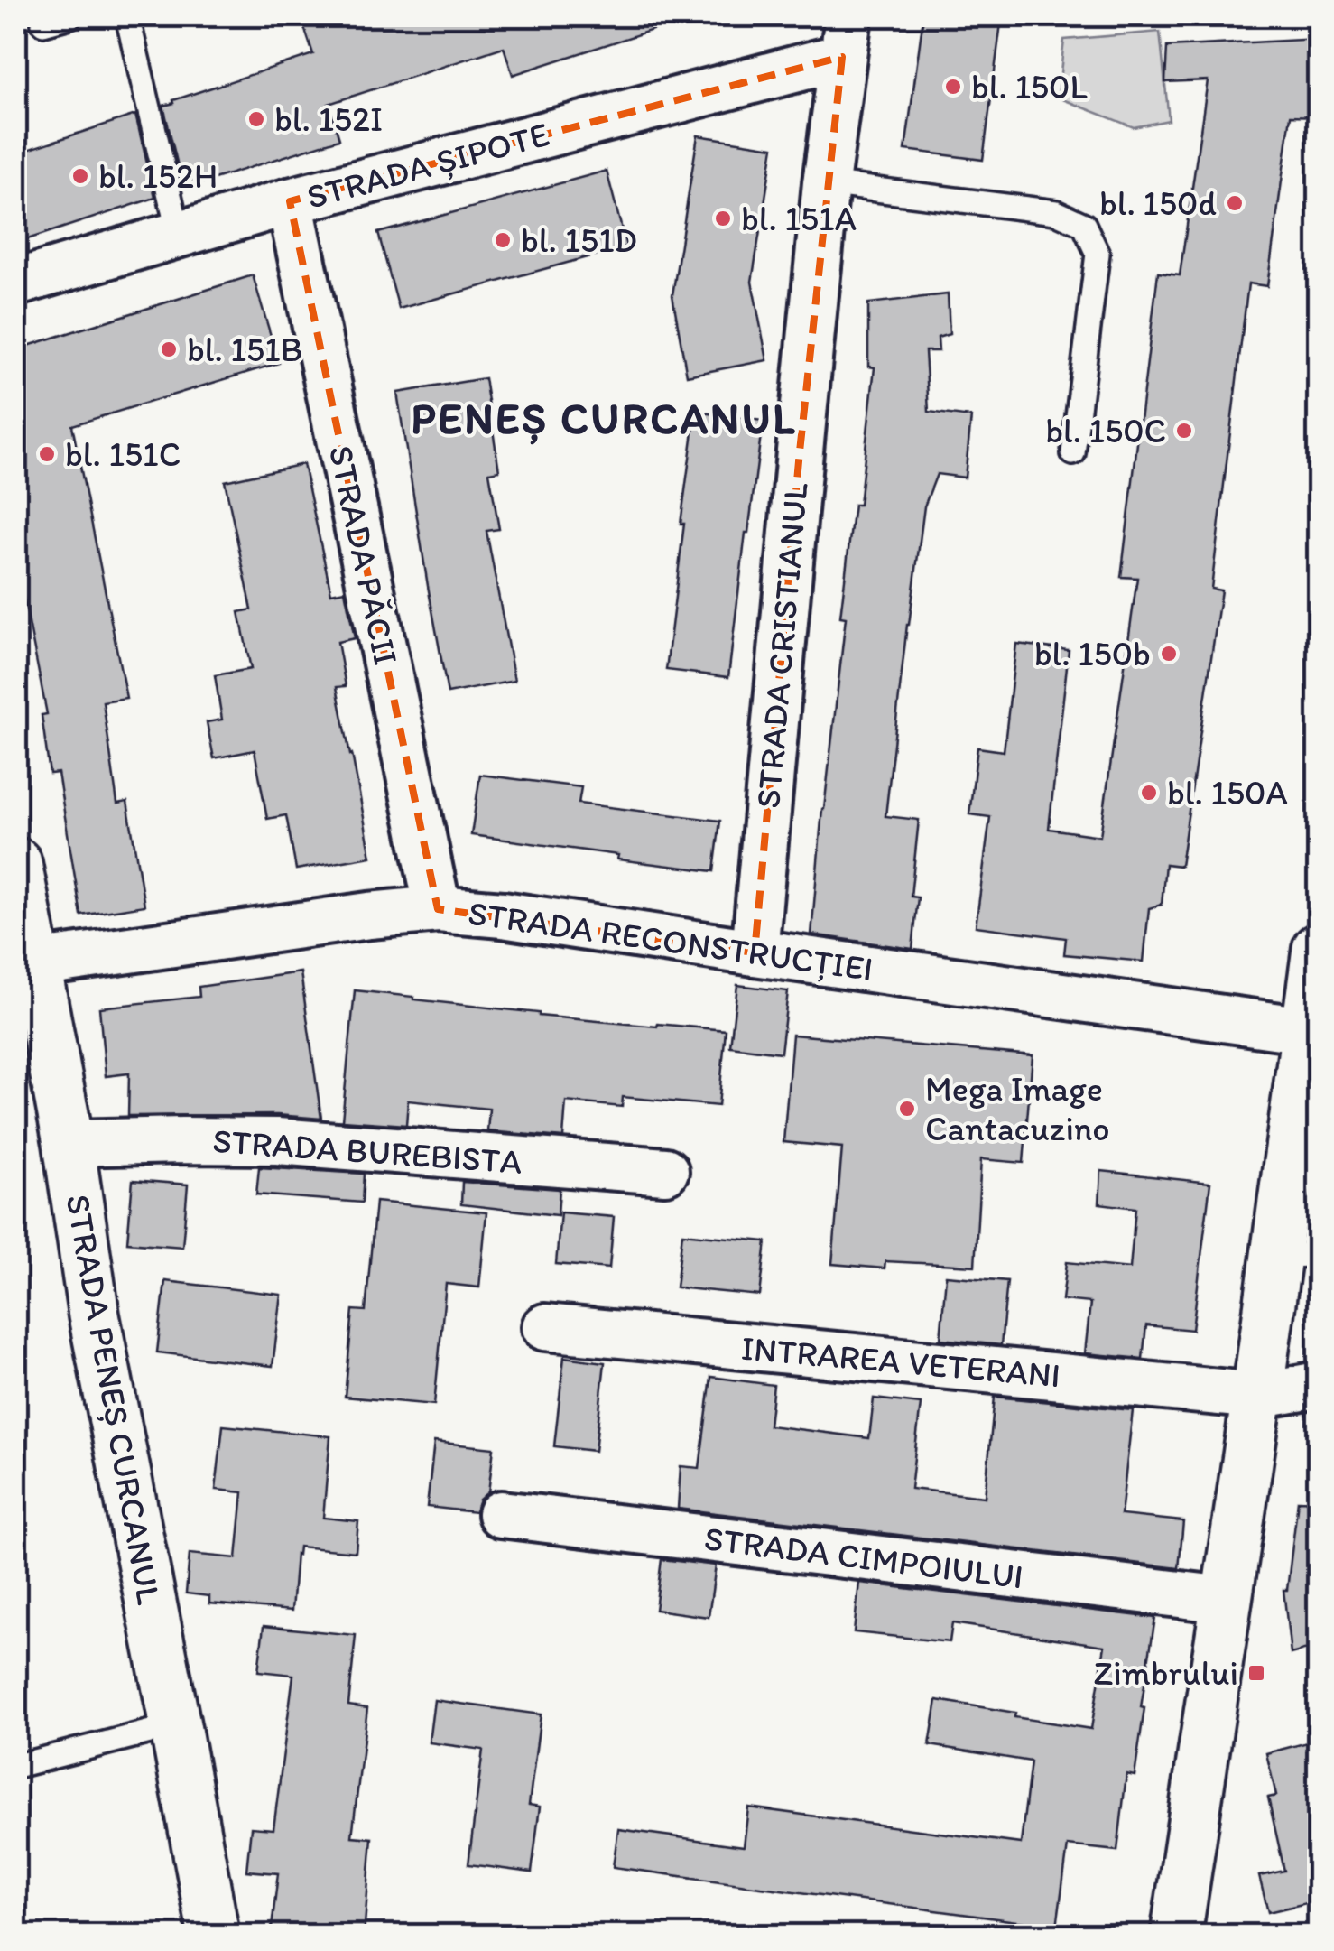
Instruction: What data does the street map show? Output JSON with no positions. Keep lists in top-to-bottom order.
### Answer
{
  "streets": {
    "street": [
      "STRADA ȘIPOTE",
      "STRADA PĂCII",
      "STRADA CRISTIANUL",
      "STRADA RECONSTRUCȚIEI",
      "STRADA BUREBISTA",
      "INTRAREA VETERANI",
      "STRADA PENEȘ CURCANUL",
      "STRADA CIMPOIULUI"
    ]
  },
  "crossings": [
    ["STRADA ȘIPOTE", "STRADA PĂCII"],
    ["STRADA ȘIPOTE", "STRADA CRISTIANUL"],
    ["STRADA PĂCII", "STRADA RECONSTRUCȚIEI"],
    ["STRADA CRISTIANUL", "STRADA RECONSTRUCȚIEI"],
    ["STRADA RECONSTRUCȚIEI", "STRADA PENEȘ CURCANUL"],
    ["STRADA BUREBISTA", "STRADA PENEȘ CURCANUL"]
  ],
  "districts": ["PENEȘ CURCANUL"],
  "places": {
    "other": [
      "bl. 150L",
      "bl. 152I",
      "bl. 152H",
      "bl. 150d",
      "bl. 151A",
      "bl. 151D",
      "bl. 151B",
      "bl. 150C",
      "bl. 151C",
      "bl. 150b",
      "bl. 150A",
      "Mega Image Cantacuzino"
    ],
    "transit": ["Zimbrului"]
  }
}
